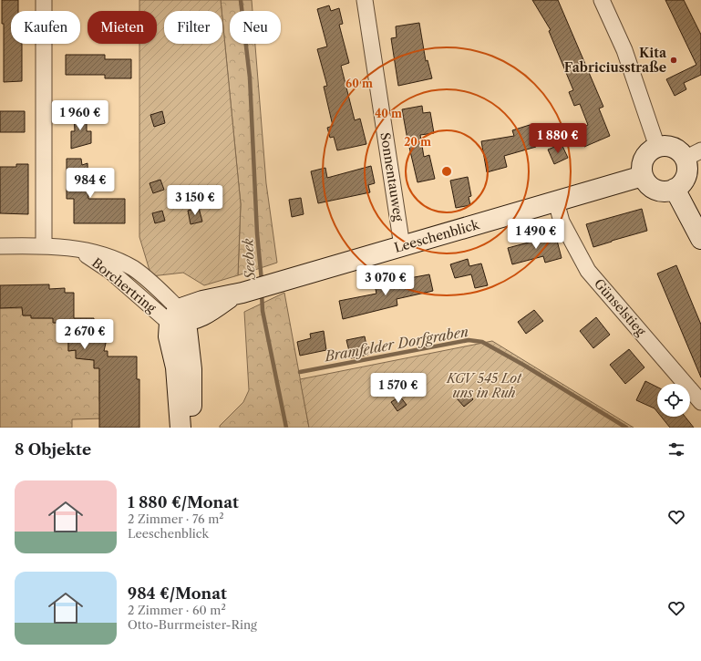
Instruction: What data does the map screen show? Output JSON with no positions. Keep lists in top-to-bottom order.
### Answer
{
  "streets": {
    "street": [
      "Sonnentauweg",
      "Leeschenblick",
      "Borchertring",
      "Günselstieg"
    ]
  },
  "crossings": [
    ["Sonnentauweg", "Leeschenblick"],
    ["Leeschenblick", "Borchertring"],
    ["Leeschenblick", "Günselstieg"]
  ],
  "water": ["Seebek", "Bramfelder Dorfgraben"],
  "parks": ["KGV 545 Lot uns in Ruh"],
  "places": ["Kita Fabriciusstraße"],
  "page": {
    "chip": [
      "Kaufen",
      "Mieten",
      "Filter",
      "Neu"
    ],
    "price": [
      "1 960 €",
      "1 880 €",
      "984 €",
      "3 150 €",
      "1 490 €",
      "3 070 €",
      "2 670 €",
      "1 570 €"
    ],
    "heading": "8 Objekte",
    "list": [
      {
        "name": "1 880 €/Monat",
        "note": "2 Zimmer · 76 m² · Leeschenblick"
      },
      {
        "name": "984 €/Monat",
        "note": "2 Zimmer · 60 m² · Otto-Burrmeister-Ring"
      }
    ]
  },
  "rings": ["60 m", "40 m", "20 m"]
}
